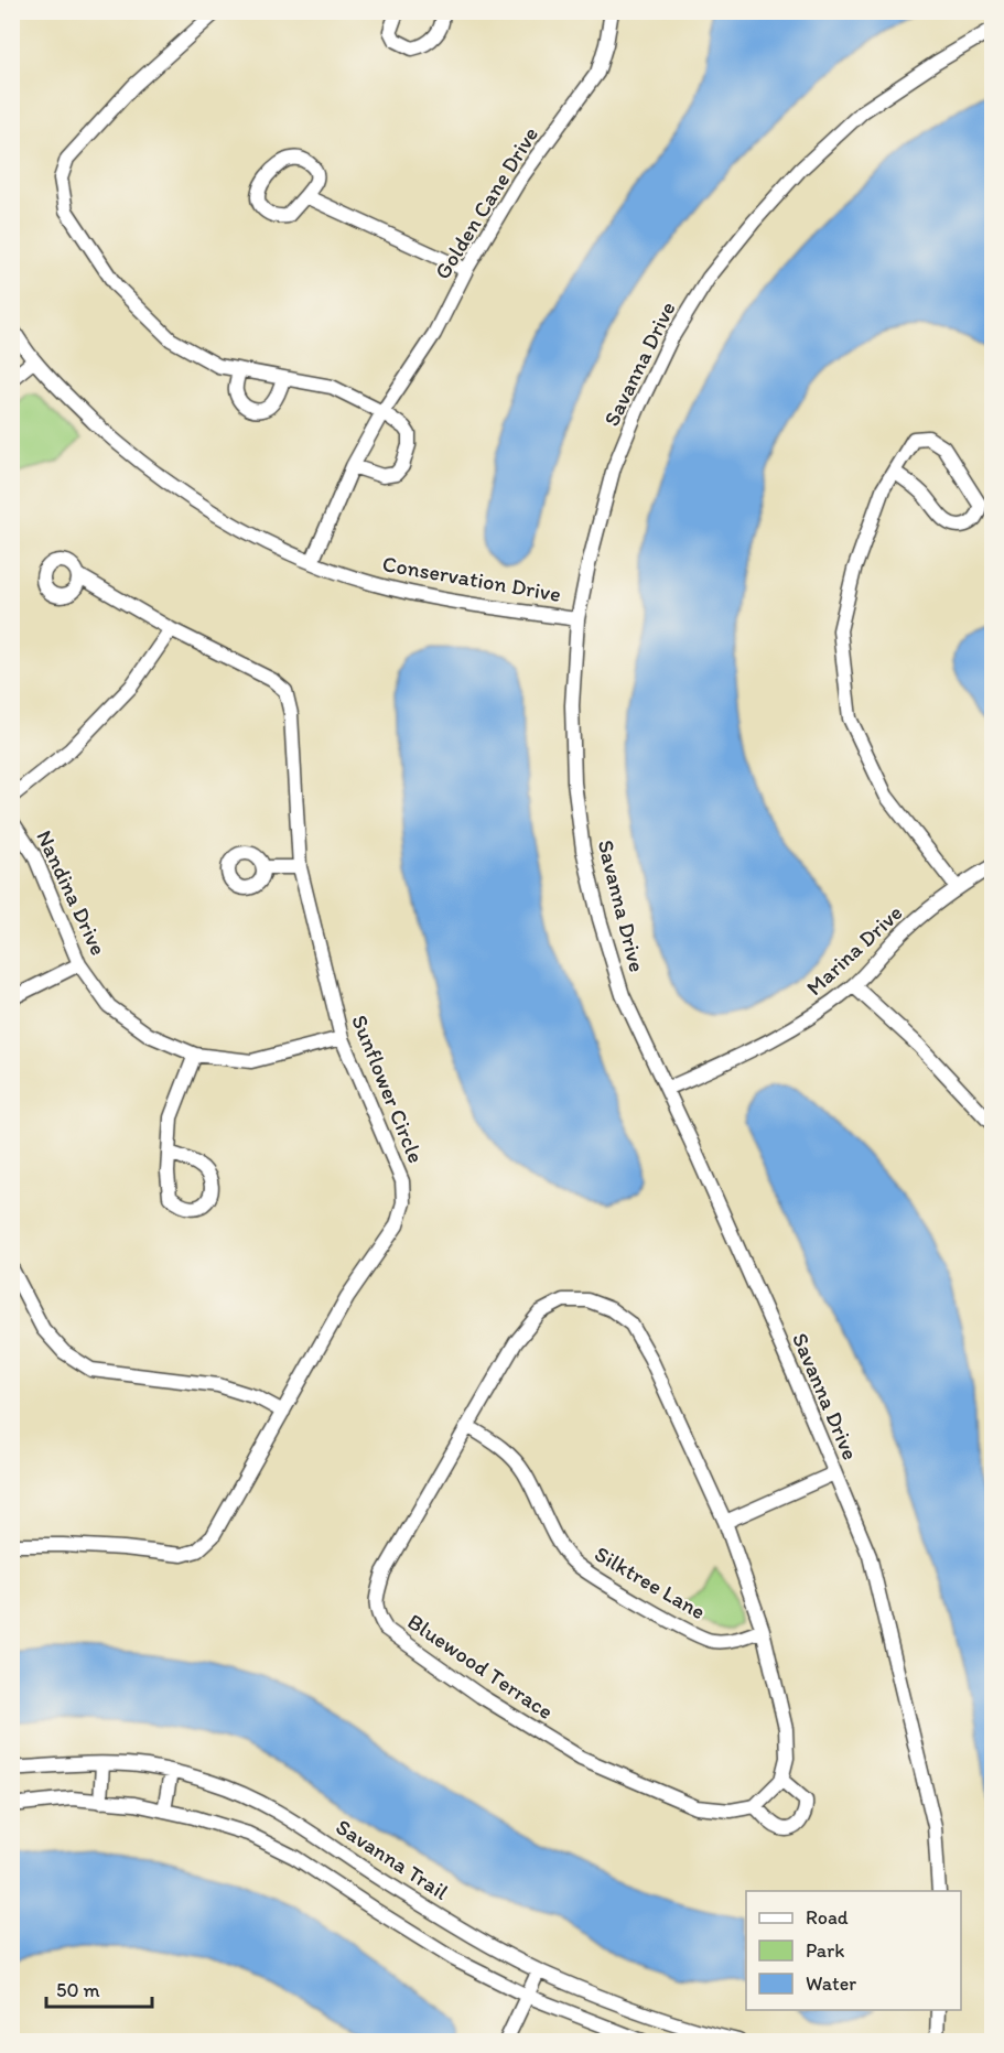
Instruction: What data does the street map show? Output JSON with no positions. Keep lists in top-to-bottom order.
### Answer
{
  "streets": {
    "street": [
      "Golden Cane Drive",
      "Savanna Drive",
      "Conservation Drive",
      "Nandina Drive",
      "Marina Drive",
      "Sunflower Circle",
      "Silktree Lane",
      "Bluewood Terrace",
      "Savanna Trail"
    ]
  },
  "crossings": [
    ["Golden Cane Drive", "Conservation Drive"],
    ["Savanna Drive", "Conservation Drive"],
    ["Savanna Drive", "Marina Drive"],
    ["Nandina Drive", "Sunflower Circle"],
    ["Silktree Lane", "Bluewood Terrace"]
  ],
  "legend": ["Road", "Park", "Water"],
  "scale_bar": "50 m"
}
